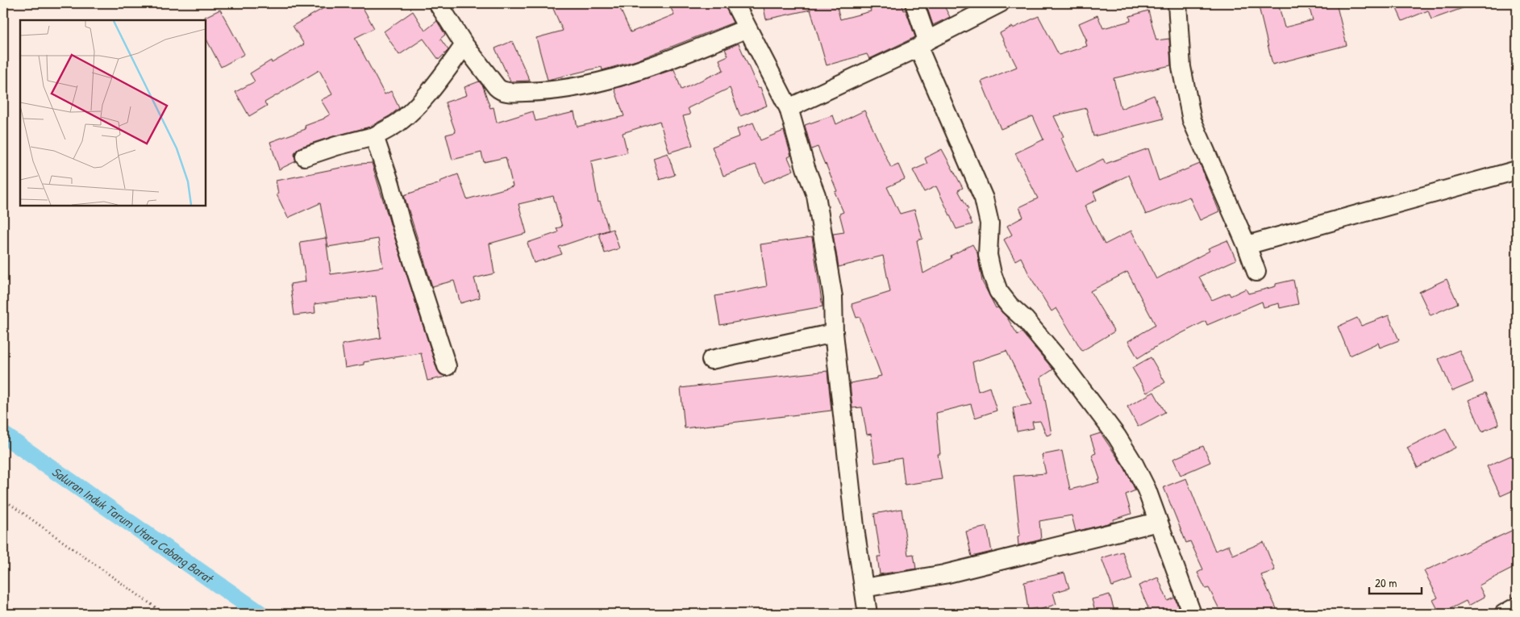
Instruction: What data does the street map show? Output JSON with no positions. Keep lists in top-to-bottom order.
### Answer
{
  "water": ["Saluran Induk Tarum Utara Cabang Barat"],
  "scale_bar": "20 m"
}
